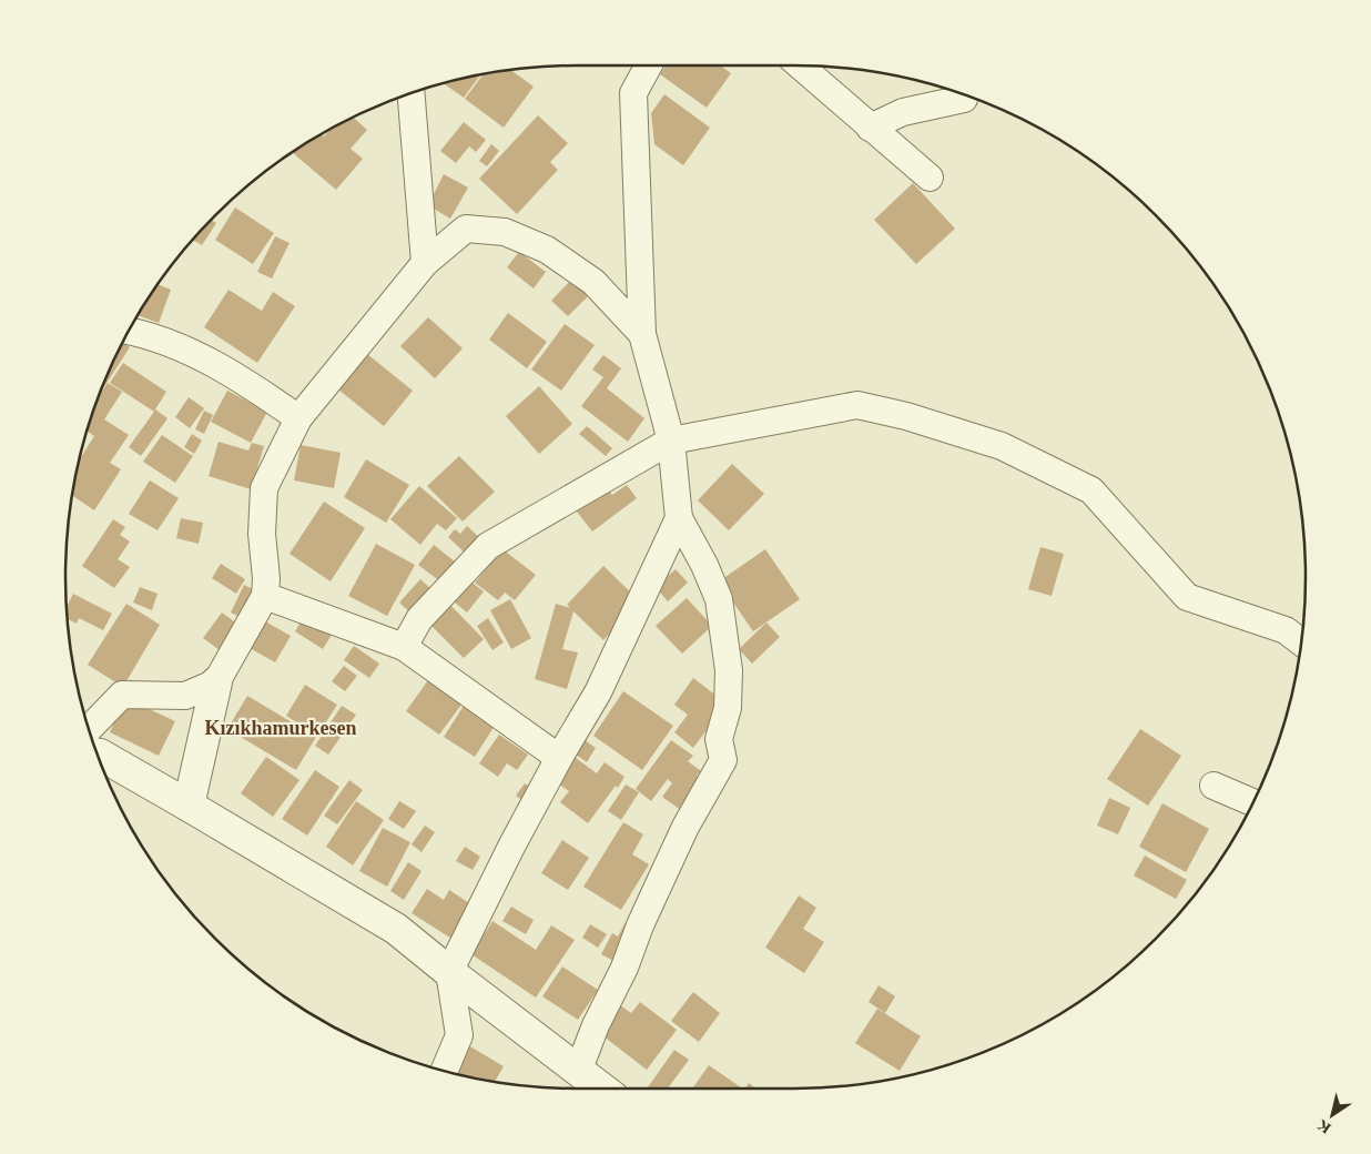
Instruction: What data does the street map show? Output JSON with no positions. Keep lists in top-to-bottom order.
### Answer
{
  "districts": ["Kızıkhamurkesen"],
  "north": "bottom left"
}
